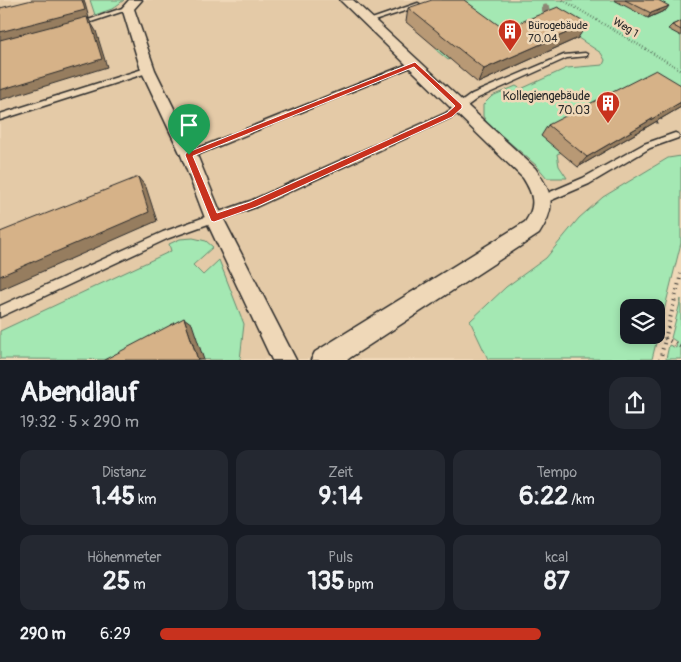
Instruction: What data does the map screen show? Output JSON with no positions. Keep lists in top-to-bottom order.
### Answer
{
  "streets": {
    "path": ["Weg 1"]
  },
  "places": {
    "building": ["Bürogebäude 70.04", "Kollegiengebäude 70.03"]
  },
  "page": {
    "heading": ["Abendlauf", "19:32 · 5 × 290 m"],
    "stats": [
      ["Distanz", "1.45 km"],
      ["Zeit", "9:14"],
      ["Tempo", "6:22 /km"],
      ["Höhenmeter", "25 m"],
      ["Puls", "135 bpm"],
      ["kcal", "87"]
    ],
    "list": [
      {
        "name": "290 m",
        "note": "6:29"
      }
    ]
  }
}
